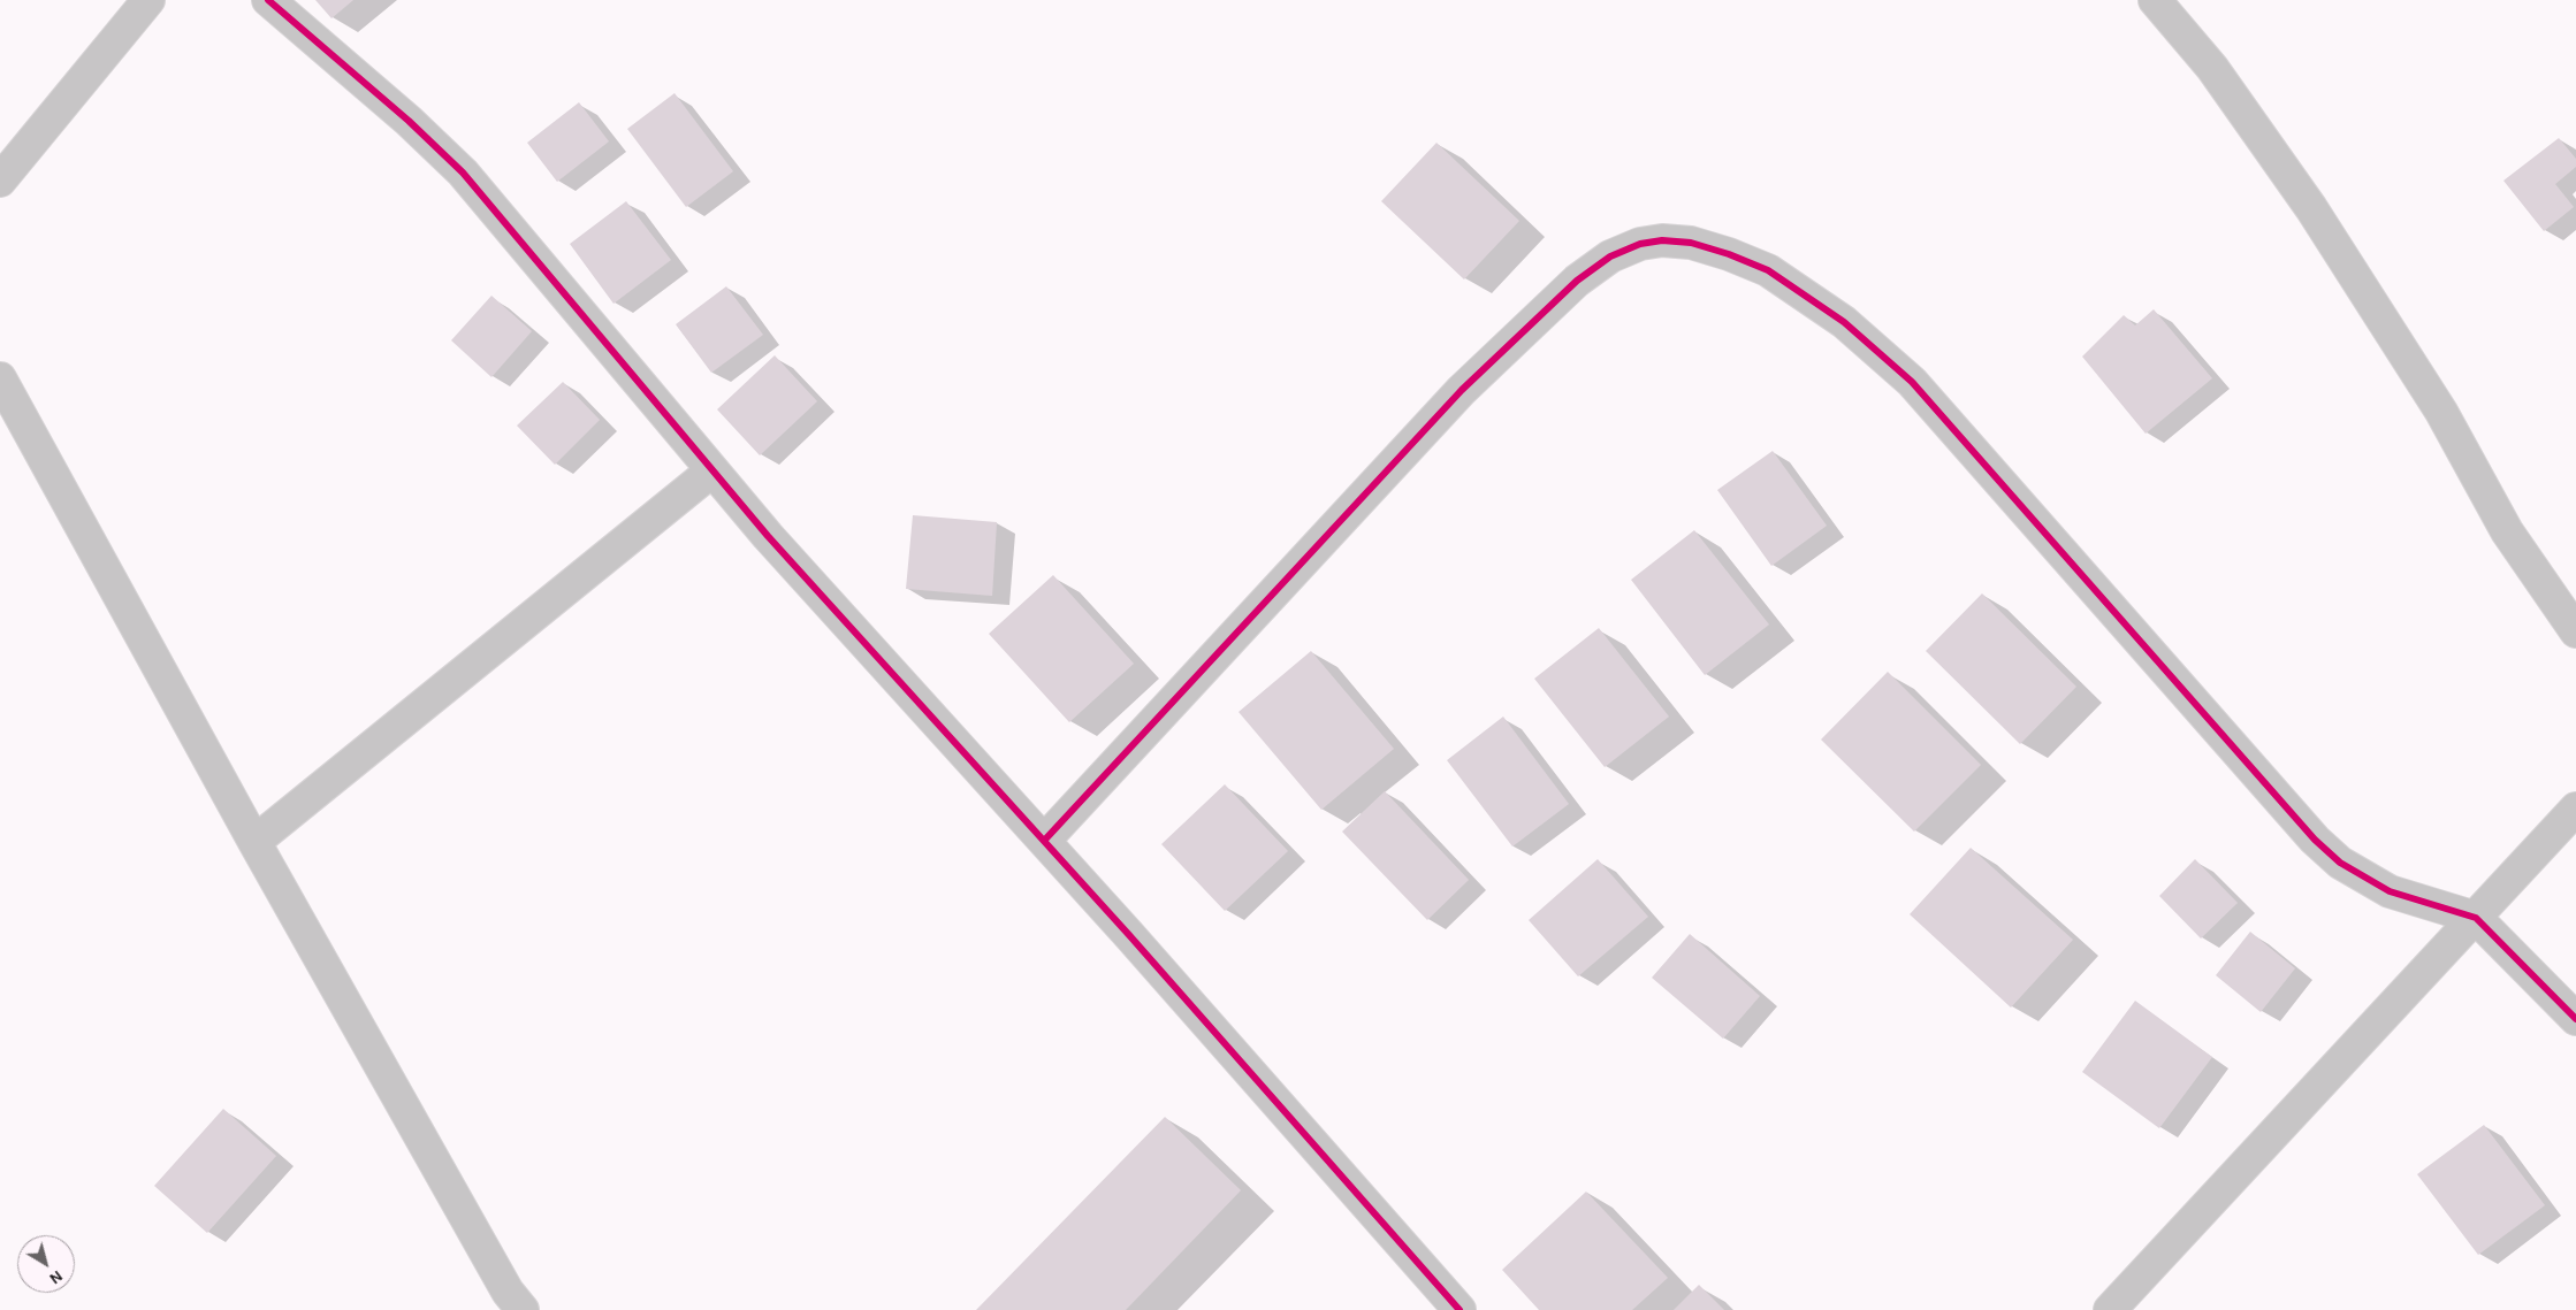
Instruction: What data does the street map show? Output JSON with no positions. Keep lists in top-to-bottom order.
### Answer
{
  "north": "bottom right"
}
